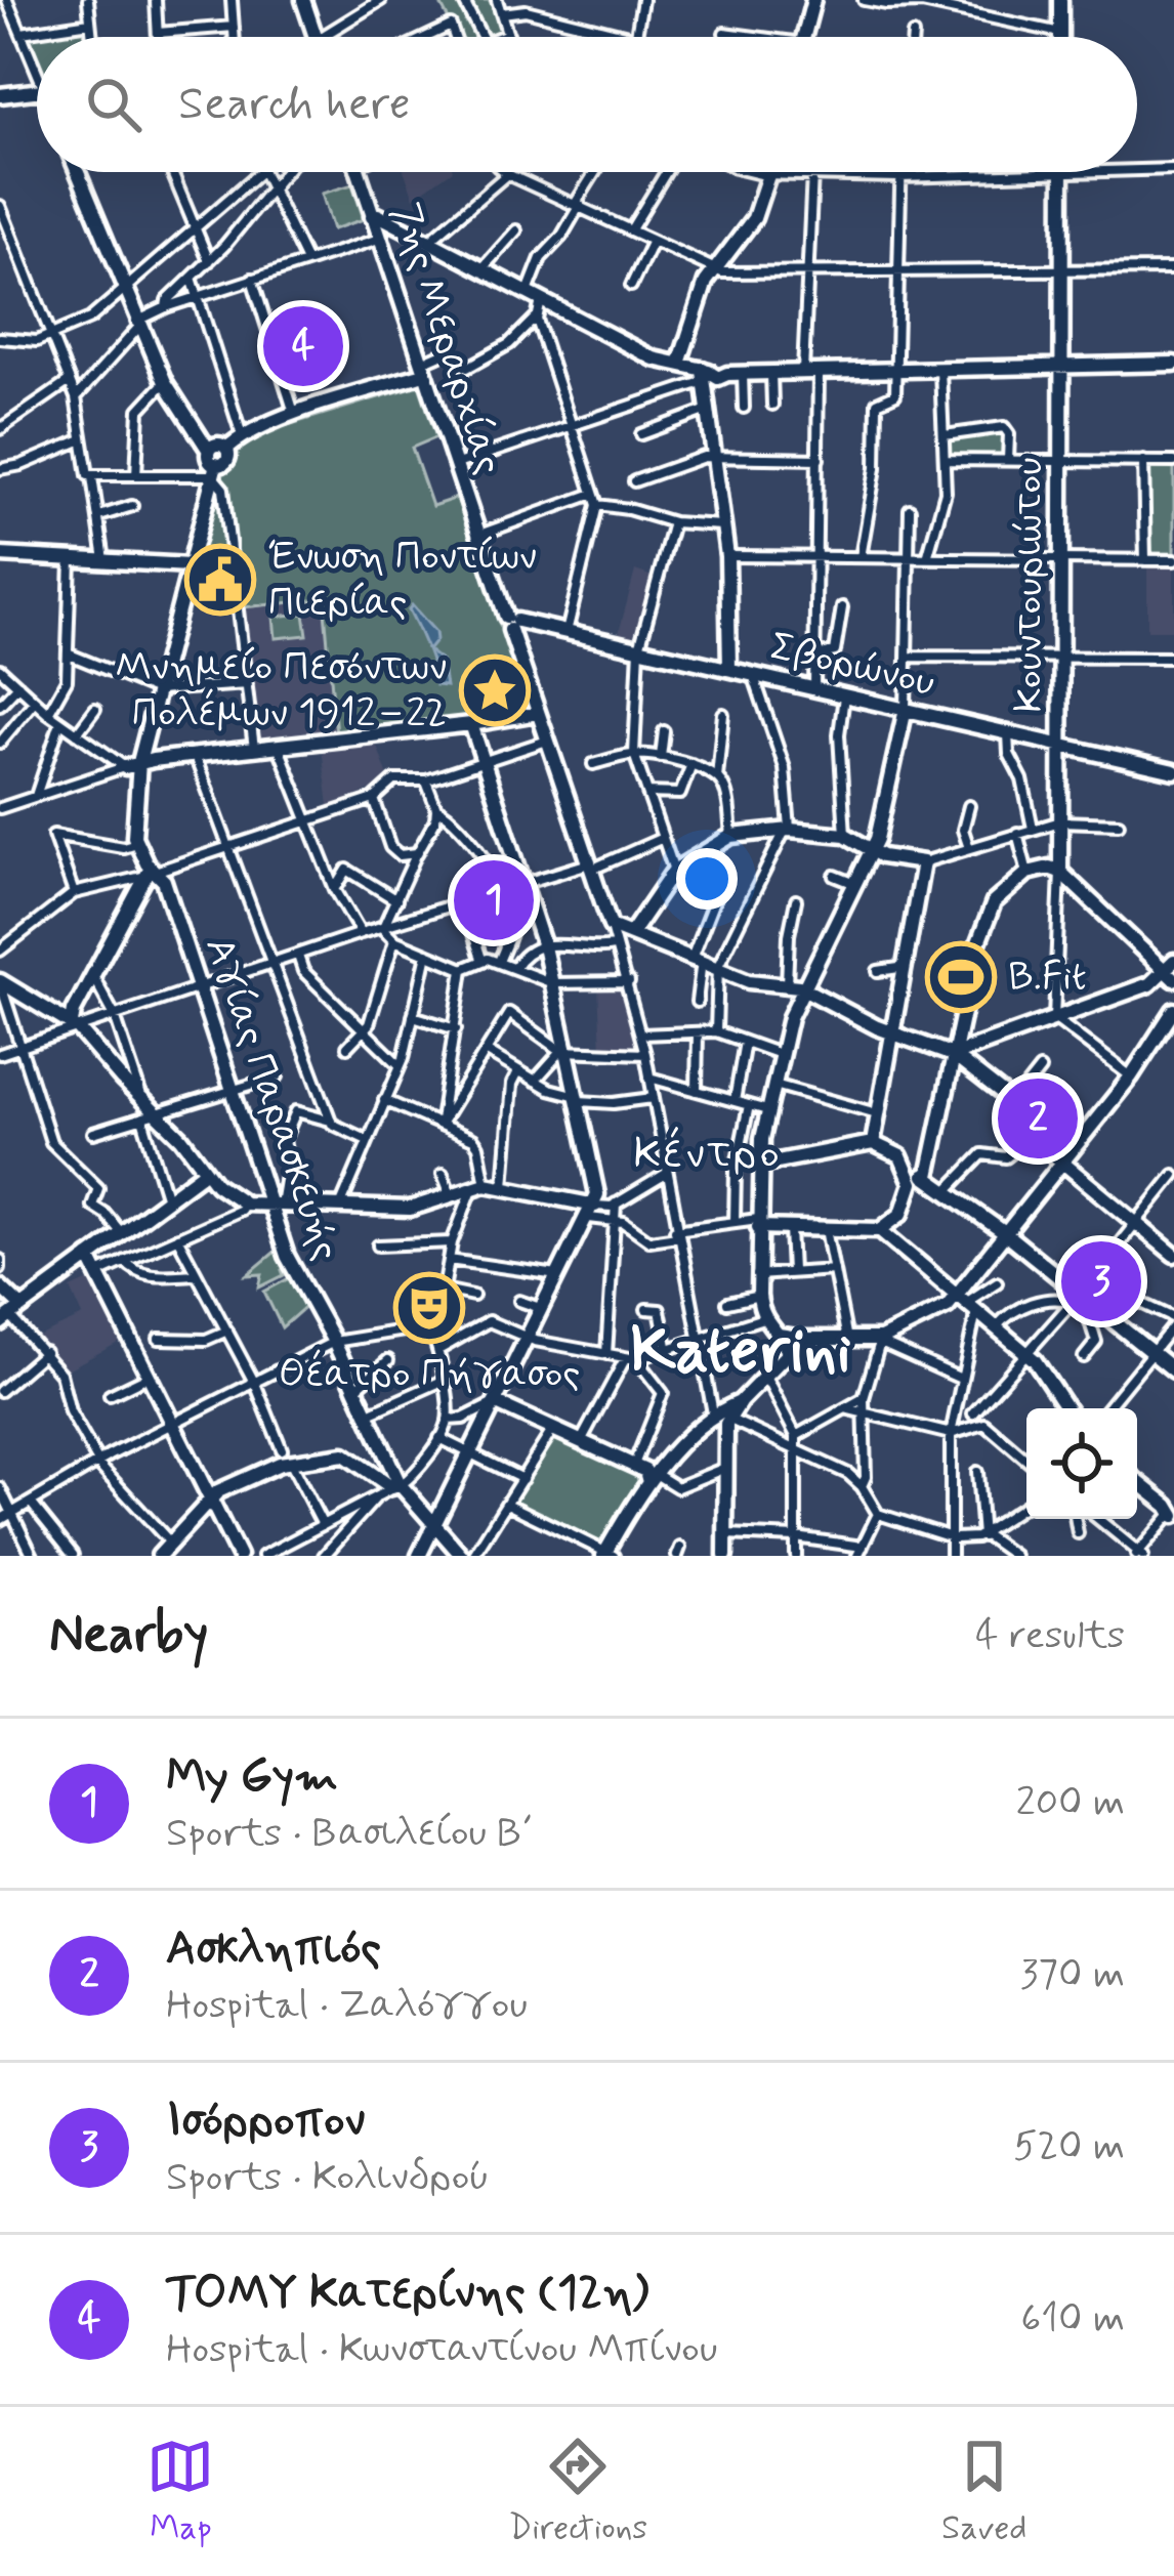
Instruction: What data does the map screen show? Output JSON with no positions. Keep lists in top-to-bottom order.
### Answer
{
  "streets": {
    "street": [
      "7ης Μεραρχίας",
      "Κουντουριώτου",
      "Σβορώνου",
      "Αγίας Παρασκευής"
    ]
  },
  "crossings": [
    ["7ης Μεραρχίας", "Σβορώνου"],
    ["Κουντουριώτου", "Σβορώνου"]
  ],
  "districts": ["Κέντρο", "Katerini"],
  "places": {
    "public building": ["Ένωση Ποντίων Πιερίας"],
    "place": ["Μνημείο Πεσόντων Πολέμων 1912–22"],
    "sports": ["B.Fit"],
    "theatre": ["Θέατρο Πήγασος"]
  },
  "page": {
    "search": "Search here",
    "pins": [
      "4",
      "1",
      "2",
      "3"
    ],
    "heading": ["Nearby", "4 results"],
    "list": [
      {
        "mark": "1",
        "name": "My Gym",
        "note": "Sports · Βασιλείου Β΄",
        "value": "200 m"
      },
      {
        "mark": "2",
        "name": "Ασκληπιός",
        "note": "Hospital · Ζαλόγγου",
        "value": "370 m"
      },
      {
        "mark": "3",
        "name": "Ισόρροπον",
        "note": "Sports · Κολινδρού",
        "value": "520 m"
      },
      {
        "mark": "4",
        "name": "ΤΟΜΥ Κατερίνης (12η)",
        "note": "Hospital · Κωνσταντίνου Μπίνου",
        "value": "610 m"
      }
    ],
    "nav": ["Map", "Directions", "Saved"]
  }
}
